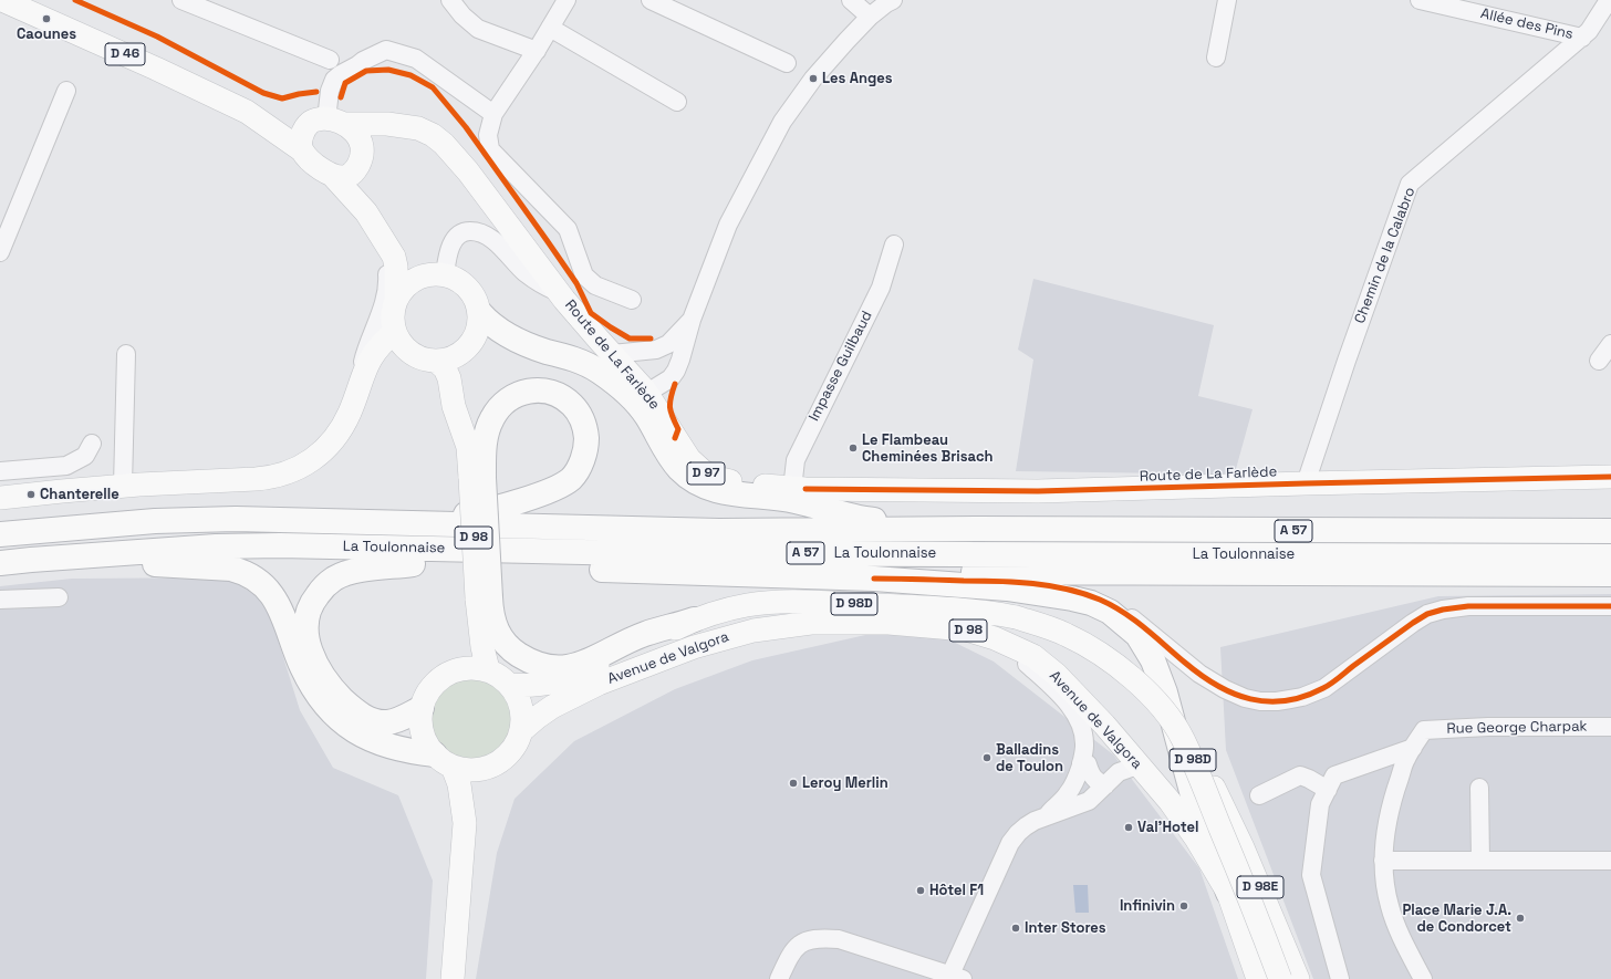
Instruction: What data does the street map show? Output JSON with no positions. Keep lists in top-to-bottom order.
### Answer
{
  "streets": {
    "highway": ["A 57", "La Toulonnaise"],
    "main road": [
      "D 46",
      "Route de La Farlède",
      "D 97",
      "D 98",
      "D 98D",
      "Avenue de Valgora",
      "D 98E"
    ],
    "street": [
      "Allée des Pins",
      "Chemin de la Calabro",
      "Impasse Guilbaud",
      "Rue George Charpak"
    ]
  },
  "crossings": [
    ["Allée des Pins", "Chemin de la Calabro"],
    ["D 46", "Route de La Farlède"],
    ["Chemin de la Calabro", "Route de La Farlède"],
    ["Route de La Farlède", "Impasse Guilbaud"],
    ["D 98D", "Avenue de Valgora"],
    ["D 98D", "D 98E"]
  ],
  "places": [
    "Caounes",
    "Les Anges",
    "Le Flambeau Cheminées Brisach",
    "Chanterelle",
    "Balladins de Toulon",
    "Leroy Merlin",
    "Val'Hotel",
    "Hôtel F1",
    "Infinivin",
    "Place Marie J.A. de Condorcet",
    "Inter Stores"
  ]
}
